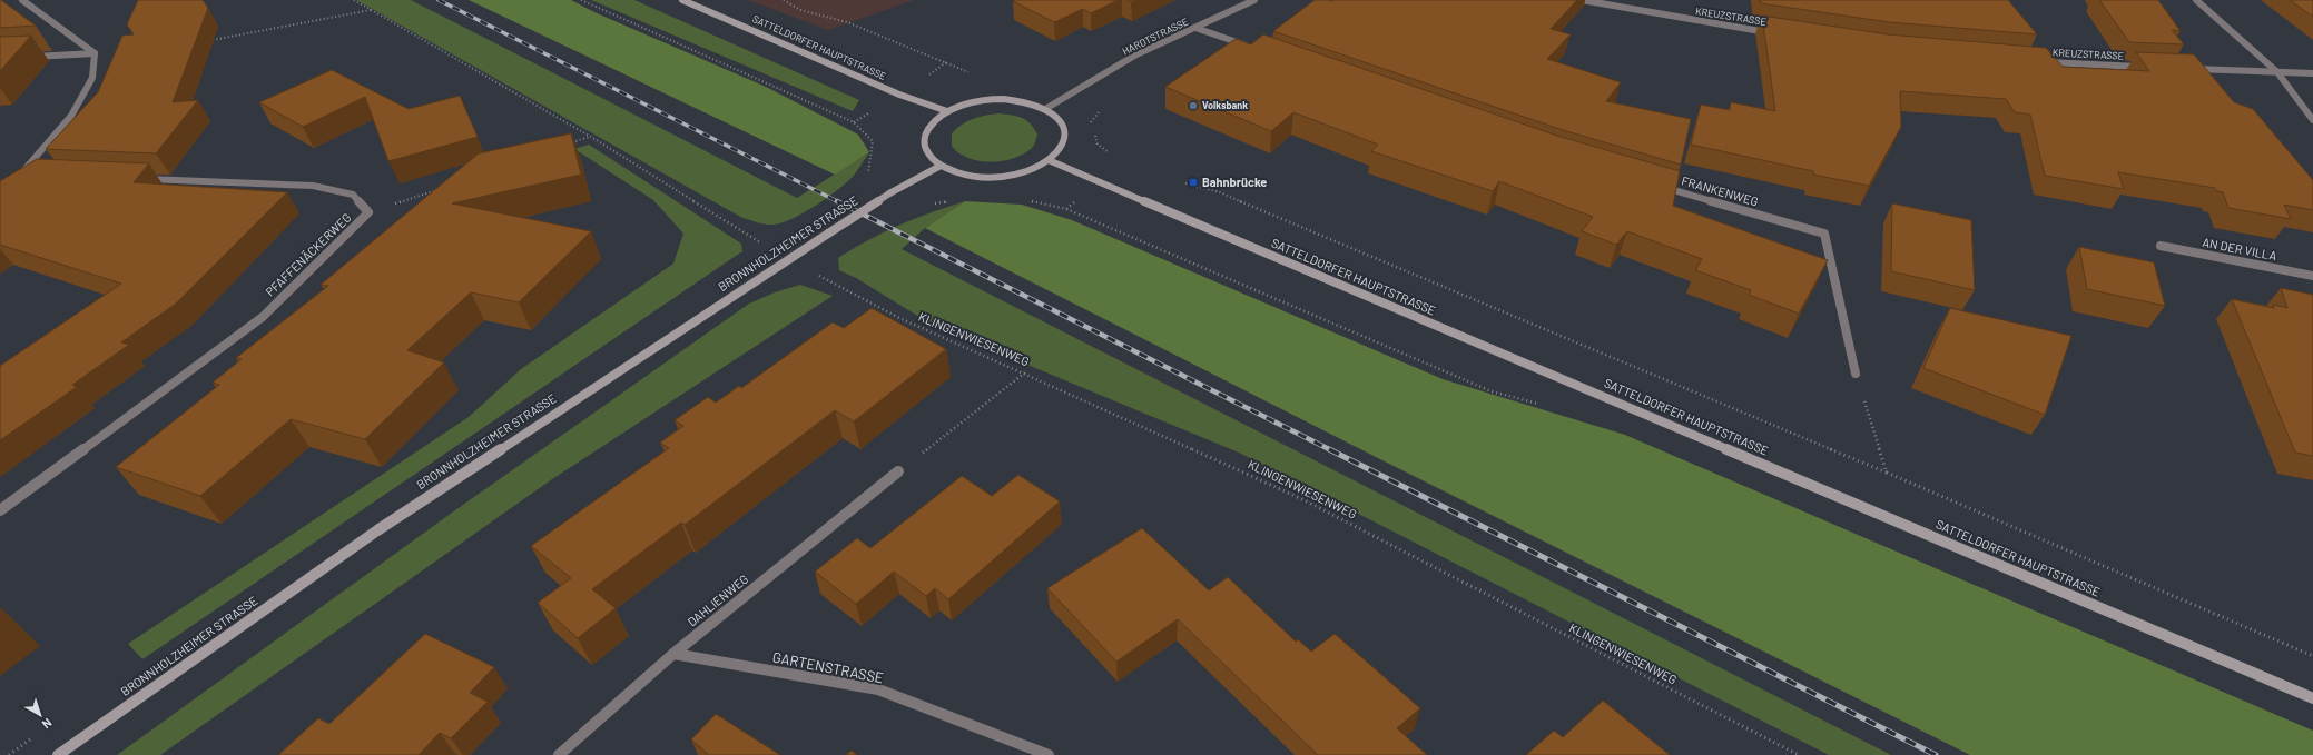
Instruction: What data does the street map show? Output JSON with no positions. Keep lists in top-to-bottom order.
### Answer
{
  "streets": {
    "street": [
      "KREUZSTRASSE",
      "HARDTSTRASSE",
      "SATTELDORFER HAUPTSTRASSE",
      "FRANKENWEG",
      "BRONNHOLZHEIMER STRASSE",
      "AN DER VILLA",
      "PFAFFENÄCKERWEG",
      "DAHLIENWEG",
      "GARTENSTRASSE"
    ],
    "path": ["KLINGENWIESENWEG"]
  },
  "crossings": [
    ["HARDTSTRASSE", "SATTELDORFER HAUPTSTRASSE"],
    ["HARDTSTRASSE", "BRONNHOLZHEIMER STRASSE"],
    ["SATTELDORFER HAUPTSTRASSE", "BRONNHOLZHEIMER STRASSE"],
    ["BRONNHOLZHEIMER STRASSE", "KLINGENWIESENWEG"],
    ["DAHLIENWEG", "GARTENSTRASSE"]
  ],
  "places": {
    "other": ["Volksbank"],
    "transit": ["Bahnbrücke"]
  },
  "north": "bottom right"
}
